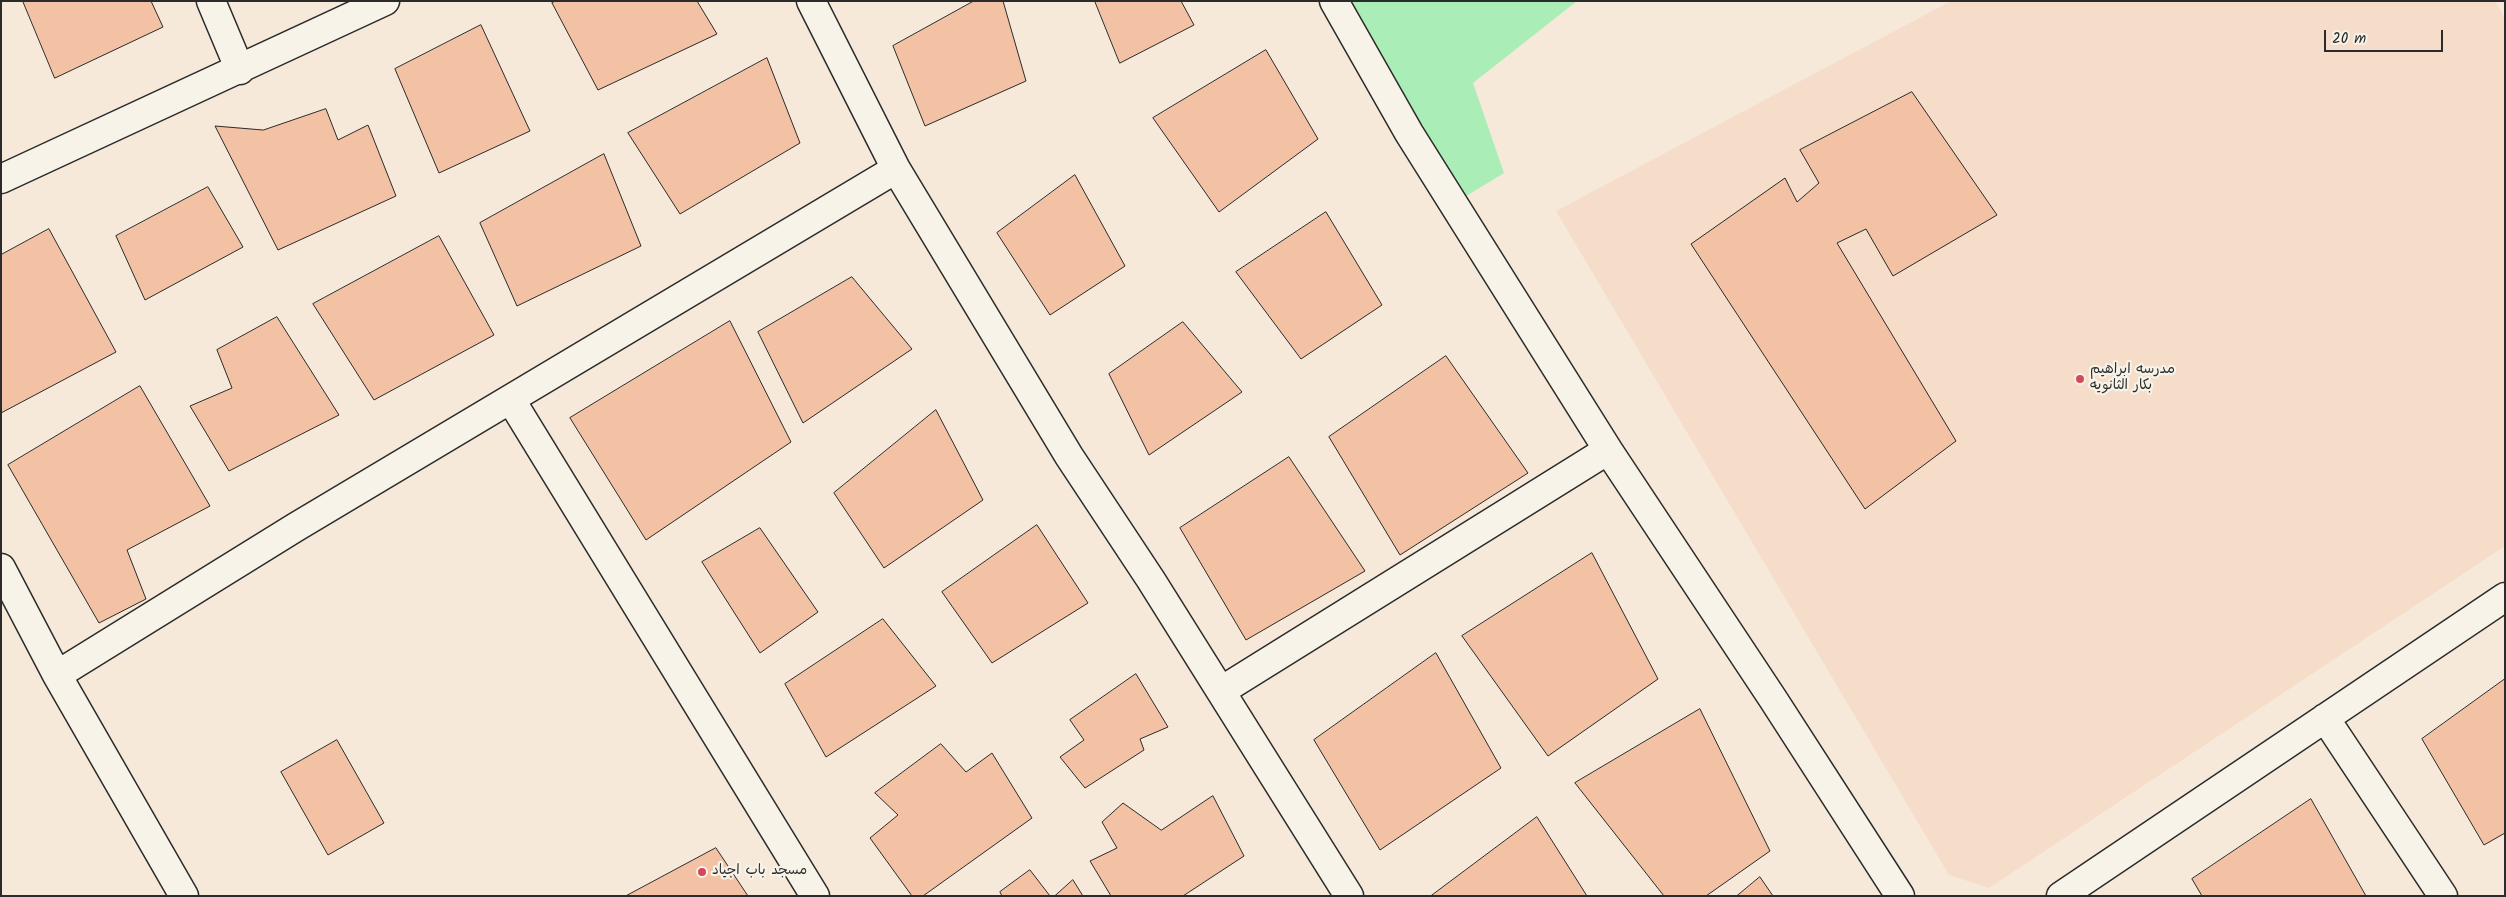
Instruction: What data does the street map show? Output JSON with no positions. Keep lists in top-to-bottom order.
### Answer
{
  "places": ["مدرسه ابراهيم بكار الثانويه", "مسجد باب اجياد"],
  "scale_bar": "20 m"
}
